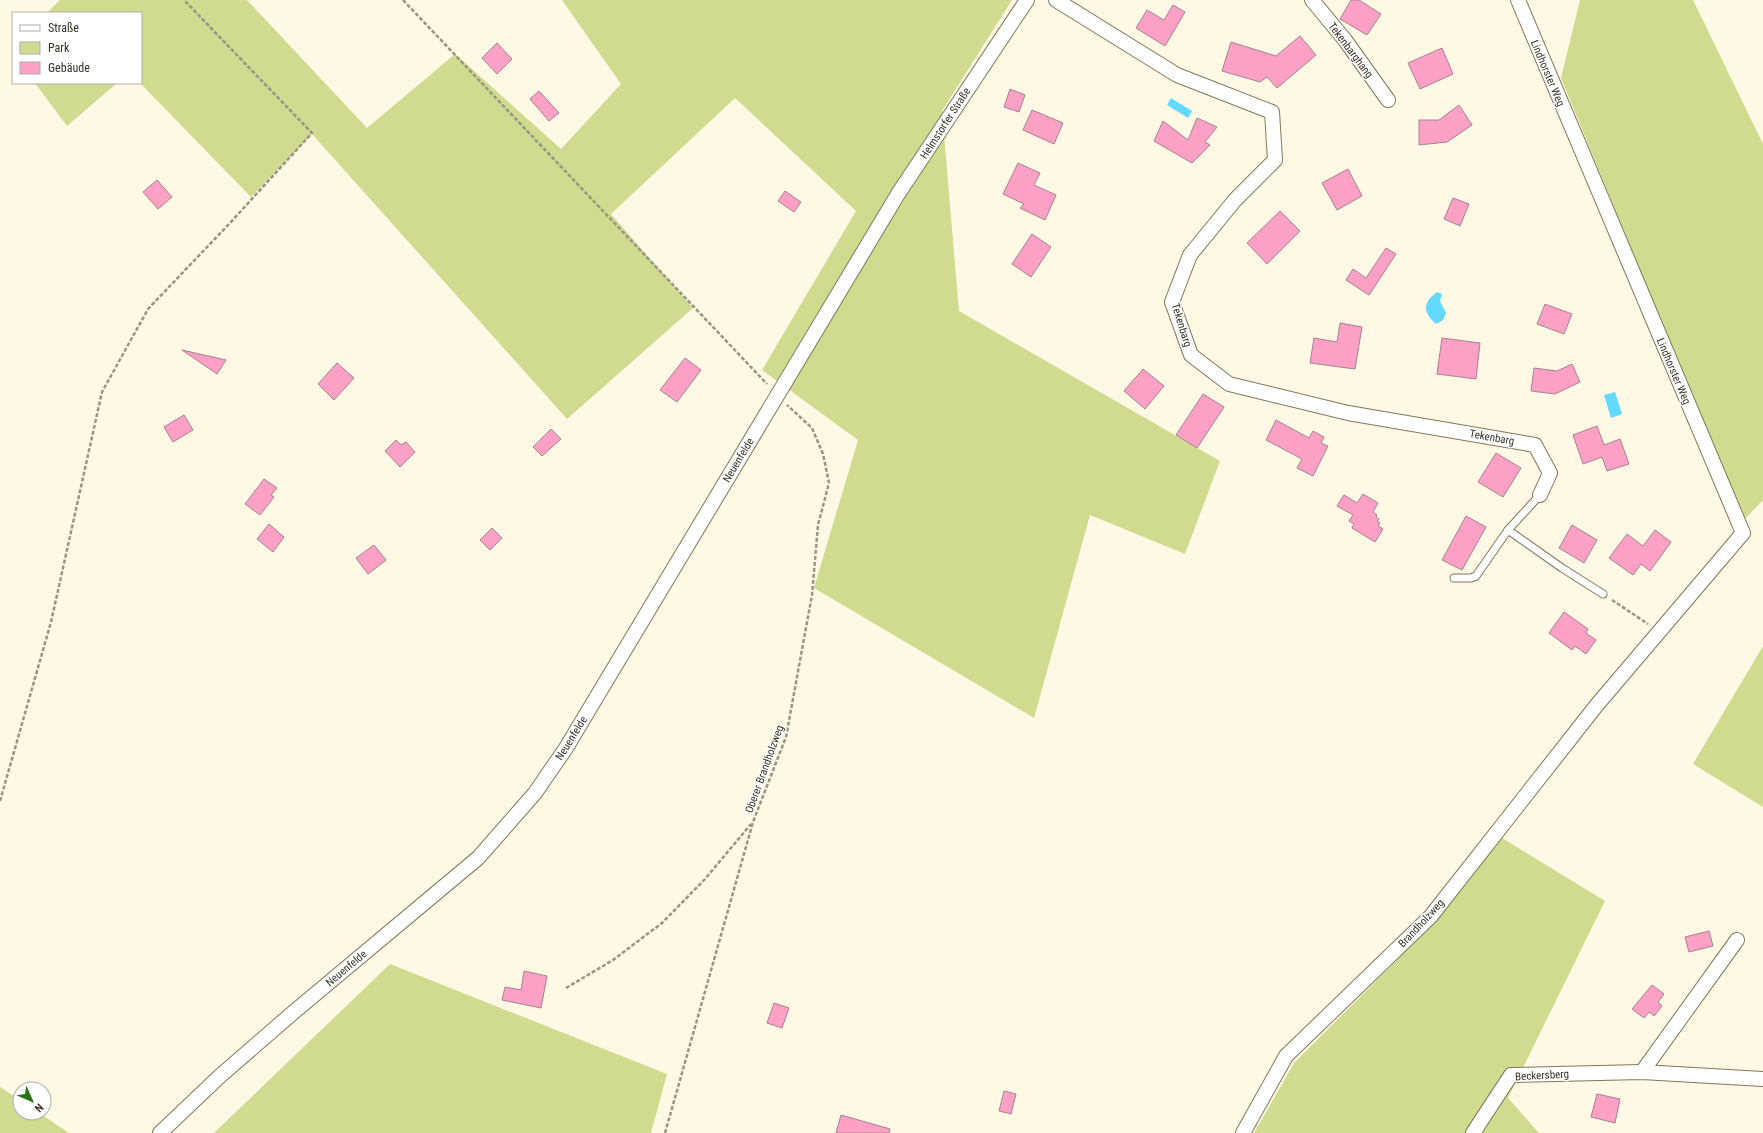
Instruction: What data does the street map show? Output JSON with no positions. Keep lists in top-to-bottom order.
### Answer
{
  "streets": {
    "street": [
      "Tekenbarghang",
      "Lindhorster Weg",
      "Helmstorfer Straße",
      "Tekenbarg",
      "Neuenfelde",
      "Brandholzweg",
      "Beckersberg"
    ],
    "path": ["Oberer Brandholzweg"]
  },
  "crossings": [
    ["Lindhorster Weg", "Brandholzweg"],
    ["Helmstorfer Straße", "Neuenfelde"],
    ["Neuenfelde", "Oberer Brandholzweg"]
  ],
  "legend": ["Straße", "Park", "Gebäude"],
  "north": "bottom right"
}
